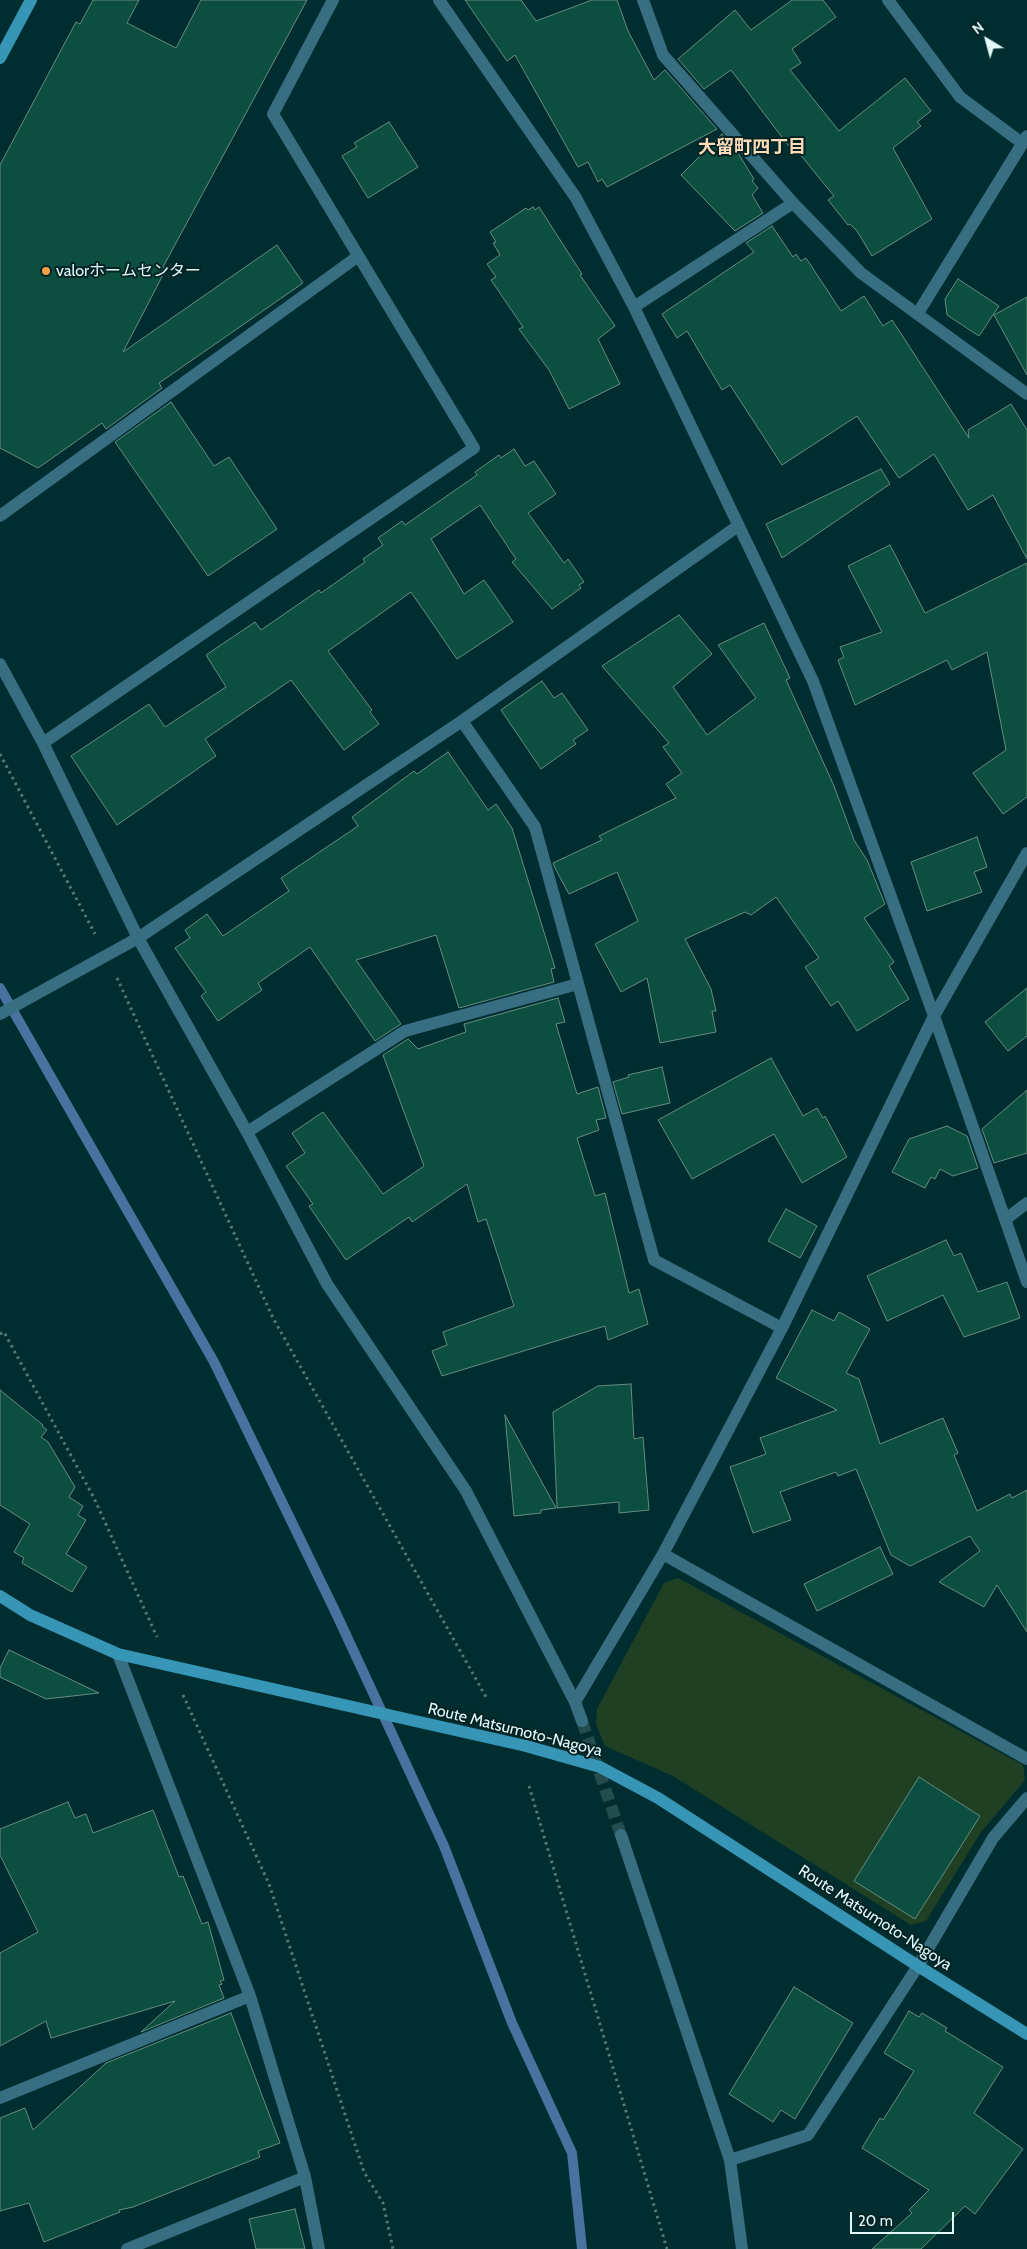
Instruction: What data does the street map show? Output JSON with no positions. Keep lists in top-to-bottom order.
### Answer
{
  "streets": {
    "main road": ["Route Matsumoto-Nagoya"]
  },
  "districts": ["大留町四丁目"],
  "places": ["valorホームセンター"],
  "scale_bar": "20 m",
  "north": "top left"
}
